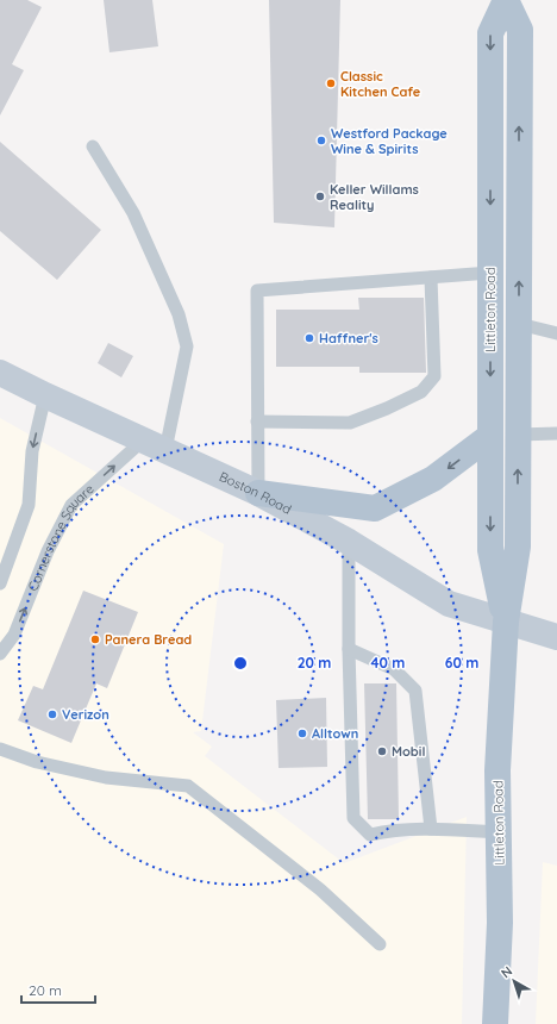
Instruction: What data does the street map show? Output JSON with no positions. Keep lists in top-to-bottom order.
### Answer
{
  "streets": {
    "main road": ["Littleton Road", "Boston Road"],
    "lane": ["Cornerstone Square"]
  },
  "crossings": [
    ["Littleton Road", "Boston Road"],
    ["Boston Road", "Cornerstone Square"]
  ],
  "places": [
    "Classic Kitchen Cafe",
    "Westford Package Wine & Spirits",
    "Keller Willams Reality",
    "Haffner's",
    "Panera Bread",
    "Verizon",
    "Alltown",
    "Mobil"
  ],
  "scale_bar": "20 m",
  "north": "top left",
  "rings": ["20 m", "40 m", "60 m"]
}
